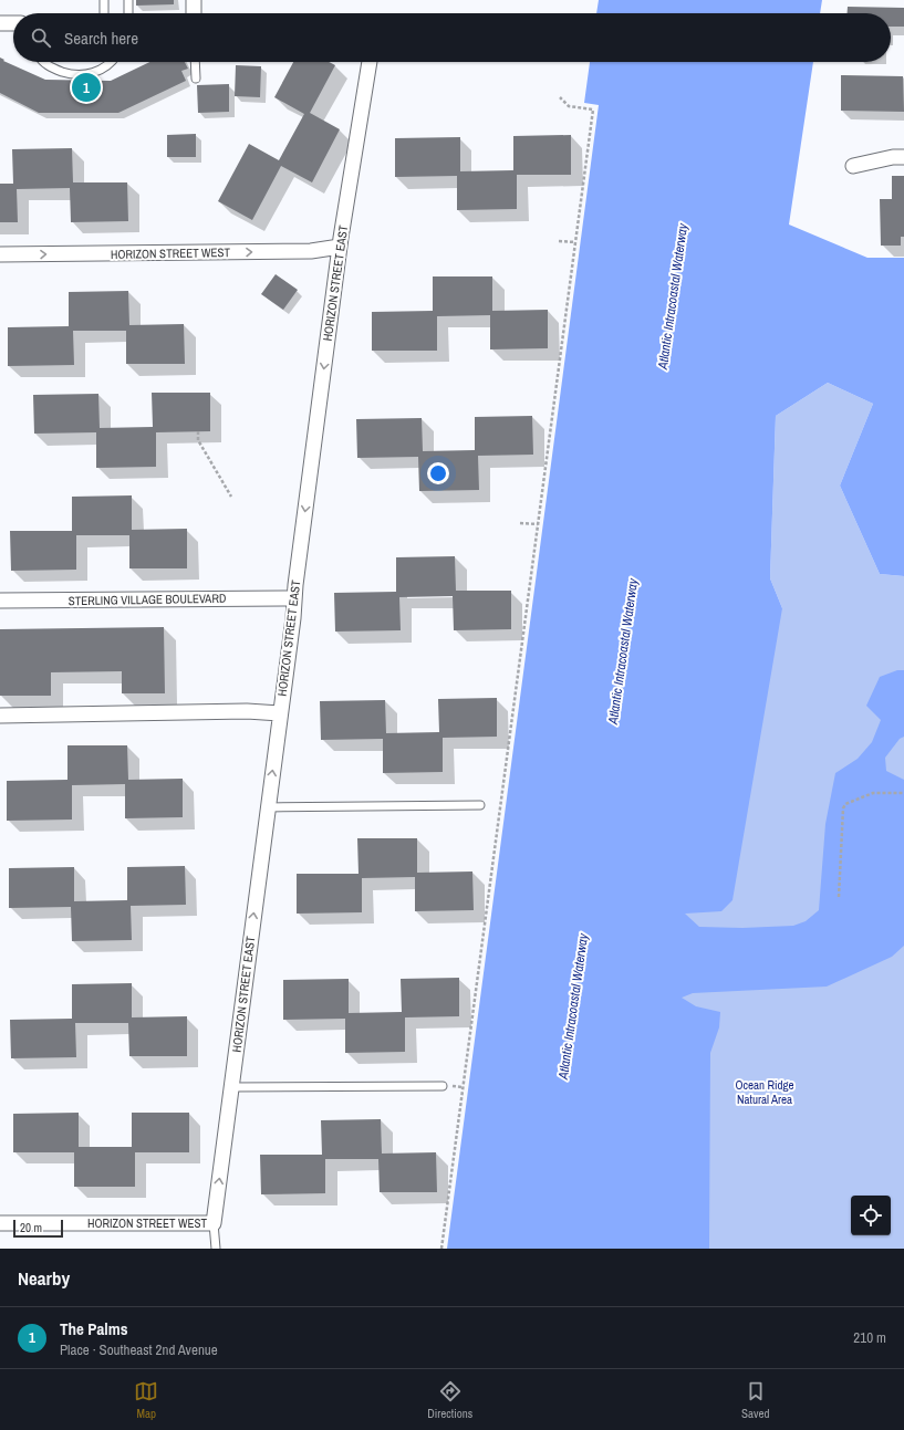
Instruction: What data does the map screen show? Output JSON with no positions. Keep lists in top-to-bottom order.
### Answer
{
  "streets": {
    "street": ["HORIZON STREET WEST", "HORIZON STREET EAST", "STERLING VILLAGE BOULEVARD"]
  },
  "crossings": [
    ["HORIZON STREET WEST", "HORIZON STREET EAST"],
    ["HORIZON STREET EAST", "STERLING VILLAGE BOULEVARD"]
  ],
  "one_way": ["HORIZON STREET WEST"],
  "water": ["Atlantic Intracoastal Waterway"],
  "parks": ["Ocean Ridge Natural Area"],
  "scale_bar": "20 m",
  "page": {
    "search": "Search here",
    "pins": "1",
    "scale": "20 m",
    "heading": "Nearby",
    "list": [
      {
        "mark": "1",
        "name": "The Palms",
        "note": "Place · Southeast 2nd Avenue",
        "value": "210 m"
      }
    ],
    "nav": ["Map", "Directions", "Saved"]
  }
}
